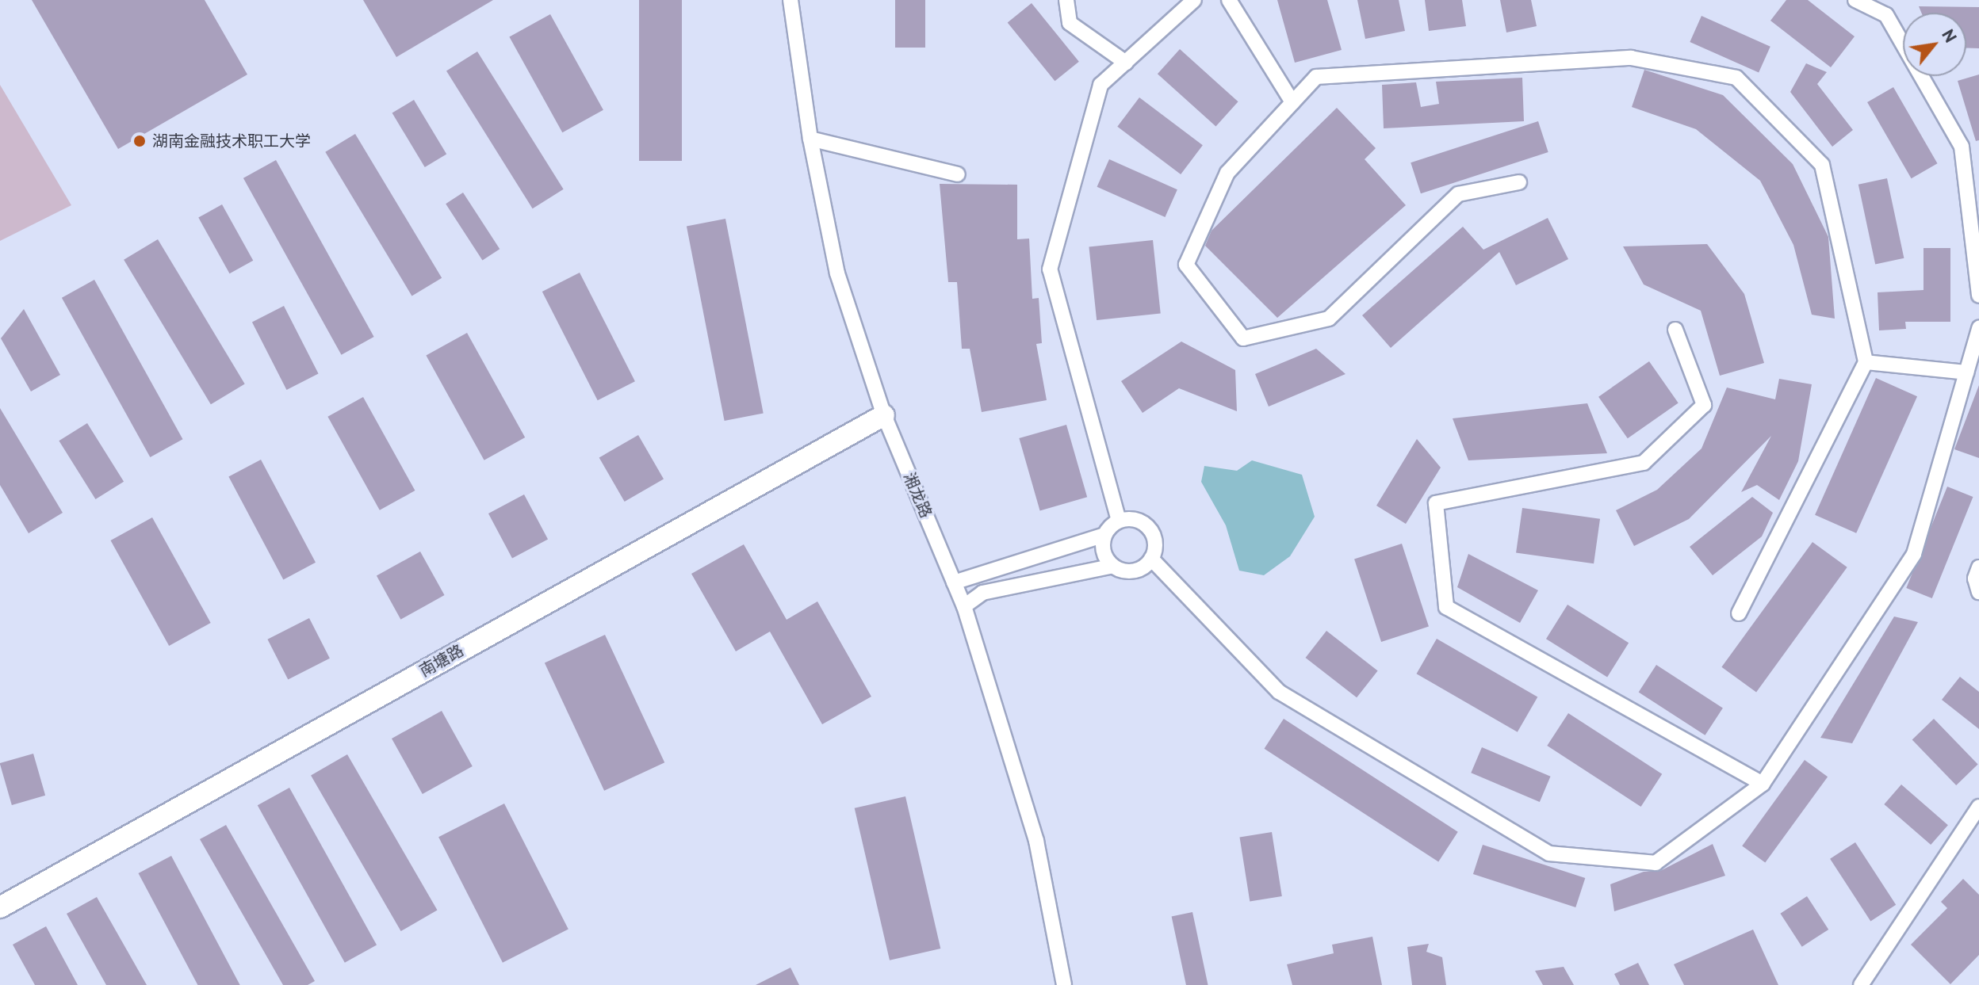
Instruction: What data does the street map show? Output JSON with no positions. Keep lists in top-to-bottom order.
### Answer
{
  "streets": {
    "street": ["湘龙路", "南塘路"]
  },
  "crossings": [
    ["湘龙路", "南塘路"]
  ],
  "places": ["湖南金融技术职工大学"],
  "north": "top right"
}
